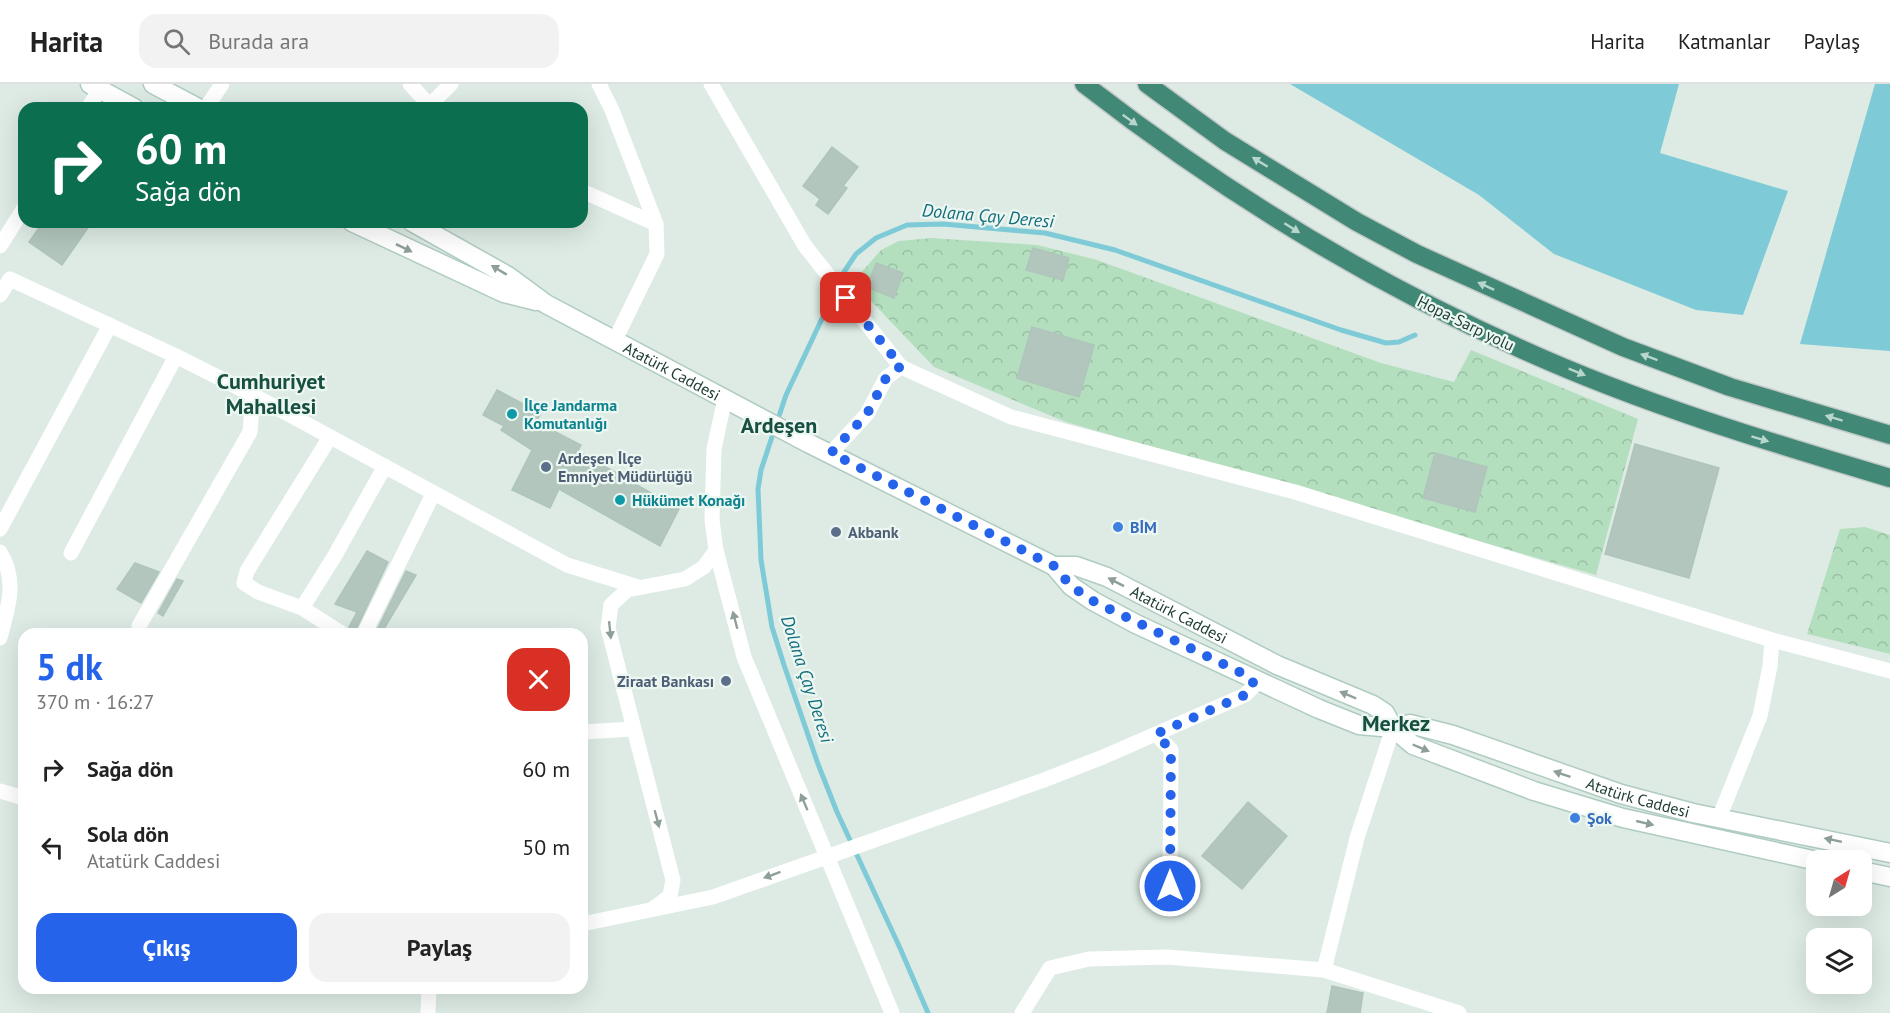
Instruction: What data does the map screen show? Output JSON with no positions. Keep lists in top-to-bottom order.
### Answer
{
  "streets": {
    "highway": ["Hopa-Sarp yolu"],
    "main road": ["Atatürk Caddesi"]
  },
  "districts": ["Cumhuriyet Mahallesi", "Ardeşen", "Merkez"],
  "water": ["Dolana Çay Deresi"],
  "places": [
    "İlçe Jandarma Komutanlığı",
    "Ardeşen İlçe Emniyet Müdürlüğü",
    "Hükümet Konağı",
    "BİM",
    "Akbank",
    "Ziraat Bankası",
    "Şok"
  ],
  "north": "top right",
  "page": {
    "header": "Harita",
    "search": "Burada ara",
    "nav": ["Harita", "Katmanlar", "Paylaş"],
    "turn": ["60 m", "Sağa dön"],
    "heading": ["5 dk", "370 m · 16:27"],
    "list": [
      {
        "name": "Sağa dön",
        "value": "60 m"
      },
      {
        "name": "Sola dön",
        "note": "Atatürk Caddesi",
        "value": "50 m"
      }
    ],
    "buttons": ["Çıkış", "Paylaş"]
  }
}
